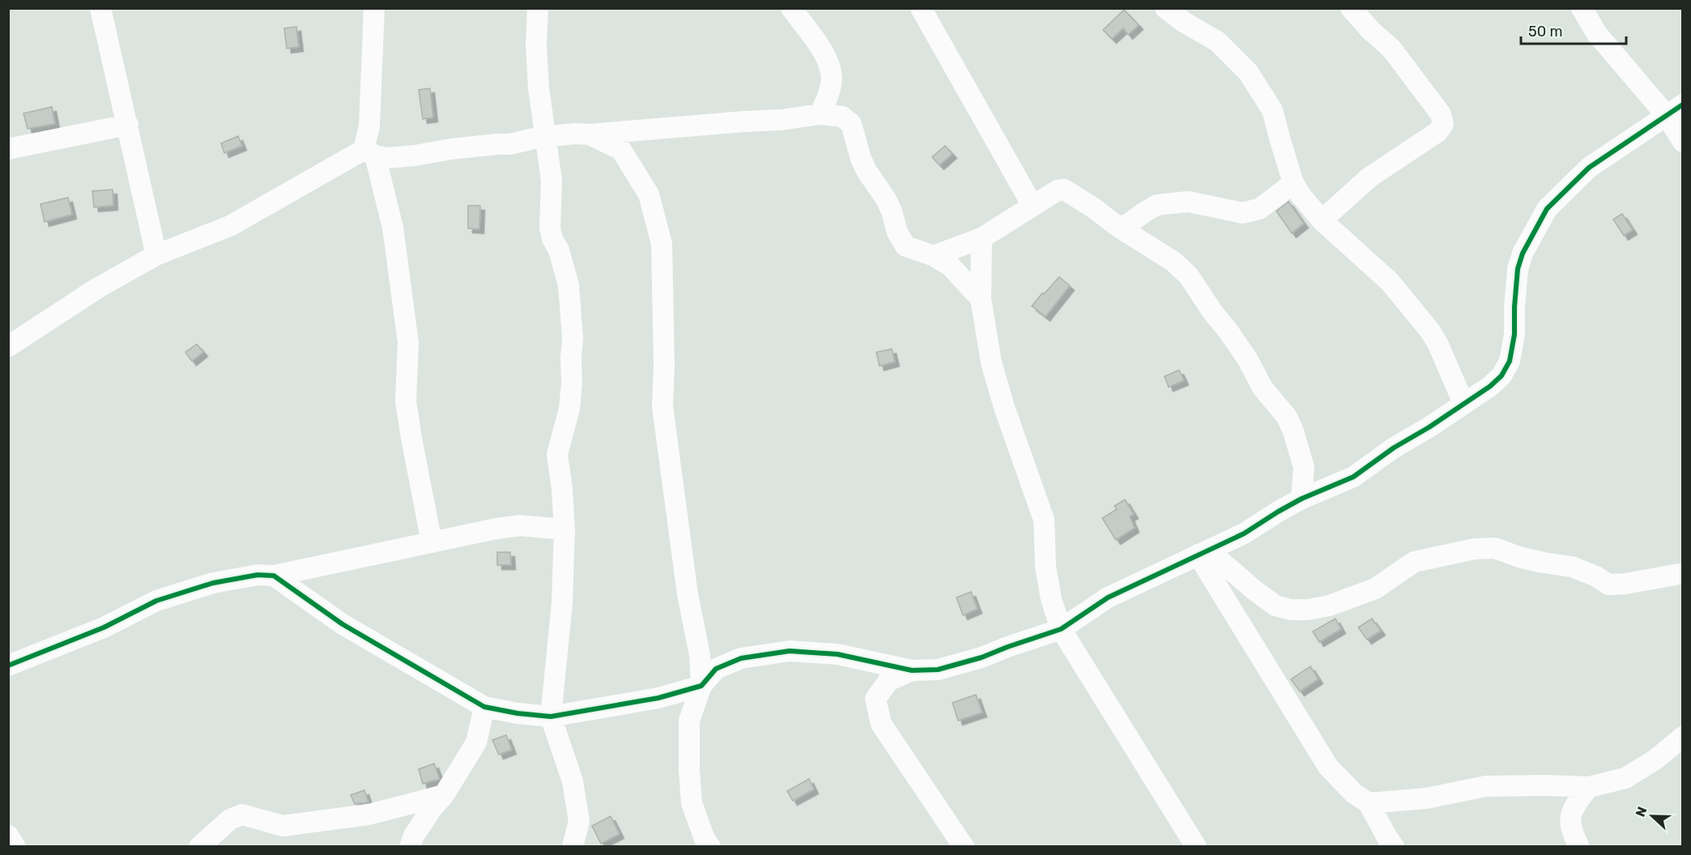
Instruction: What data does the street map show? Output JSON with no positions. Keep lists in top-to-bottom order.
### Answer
{
  "scale_bar": "50 m",
  "north": "left"
}
